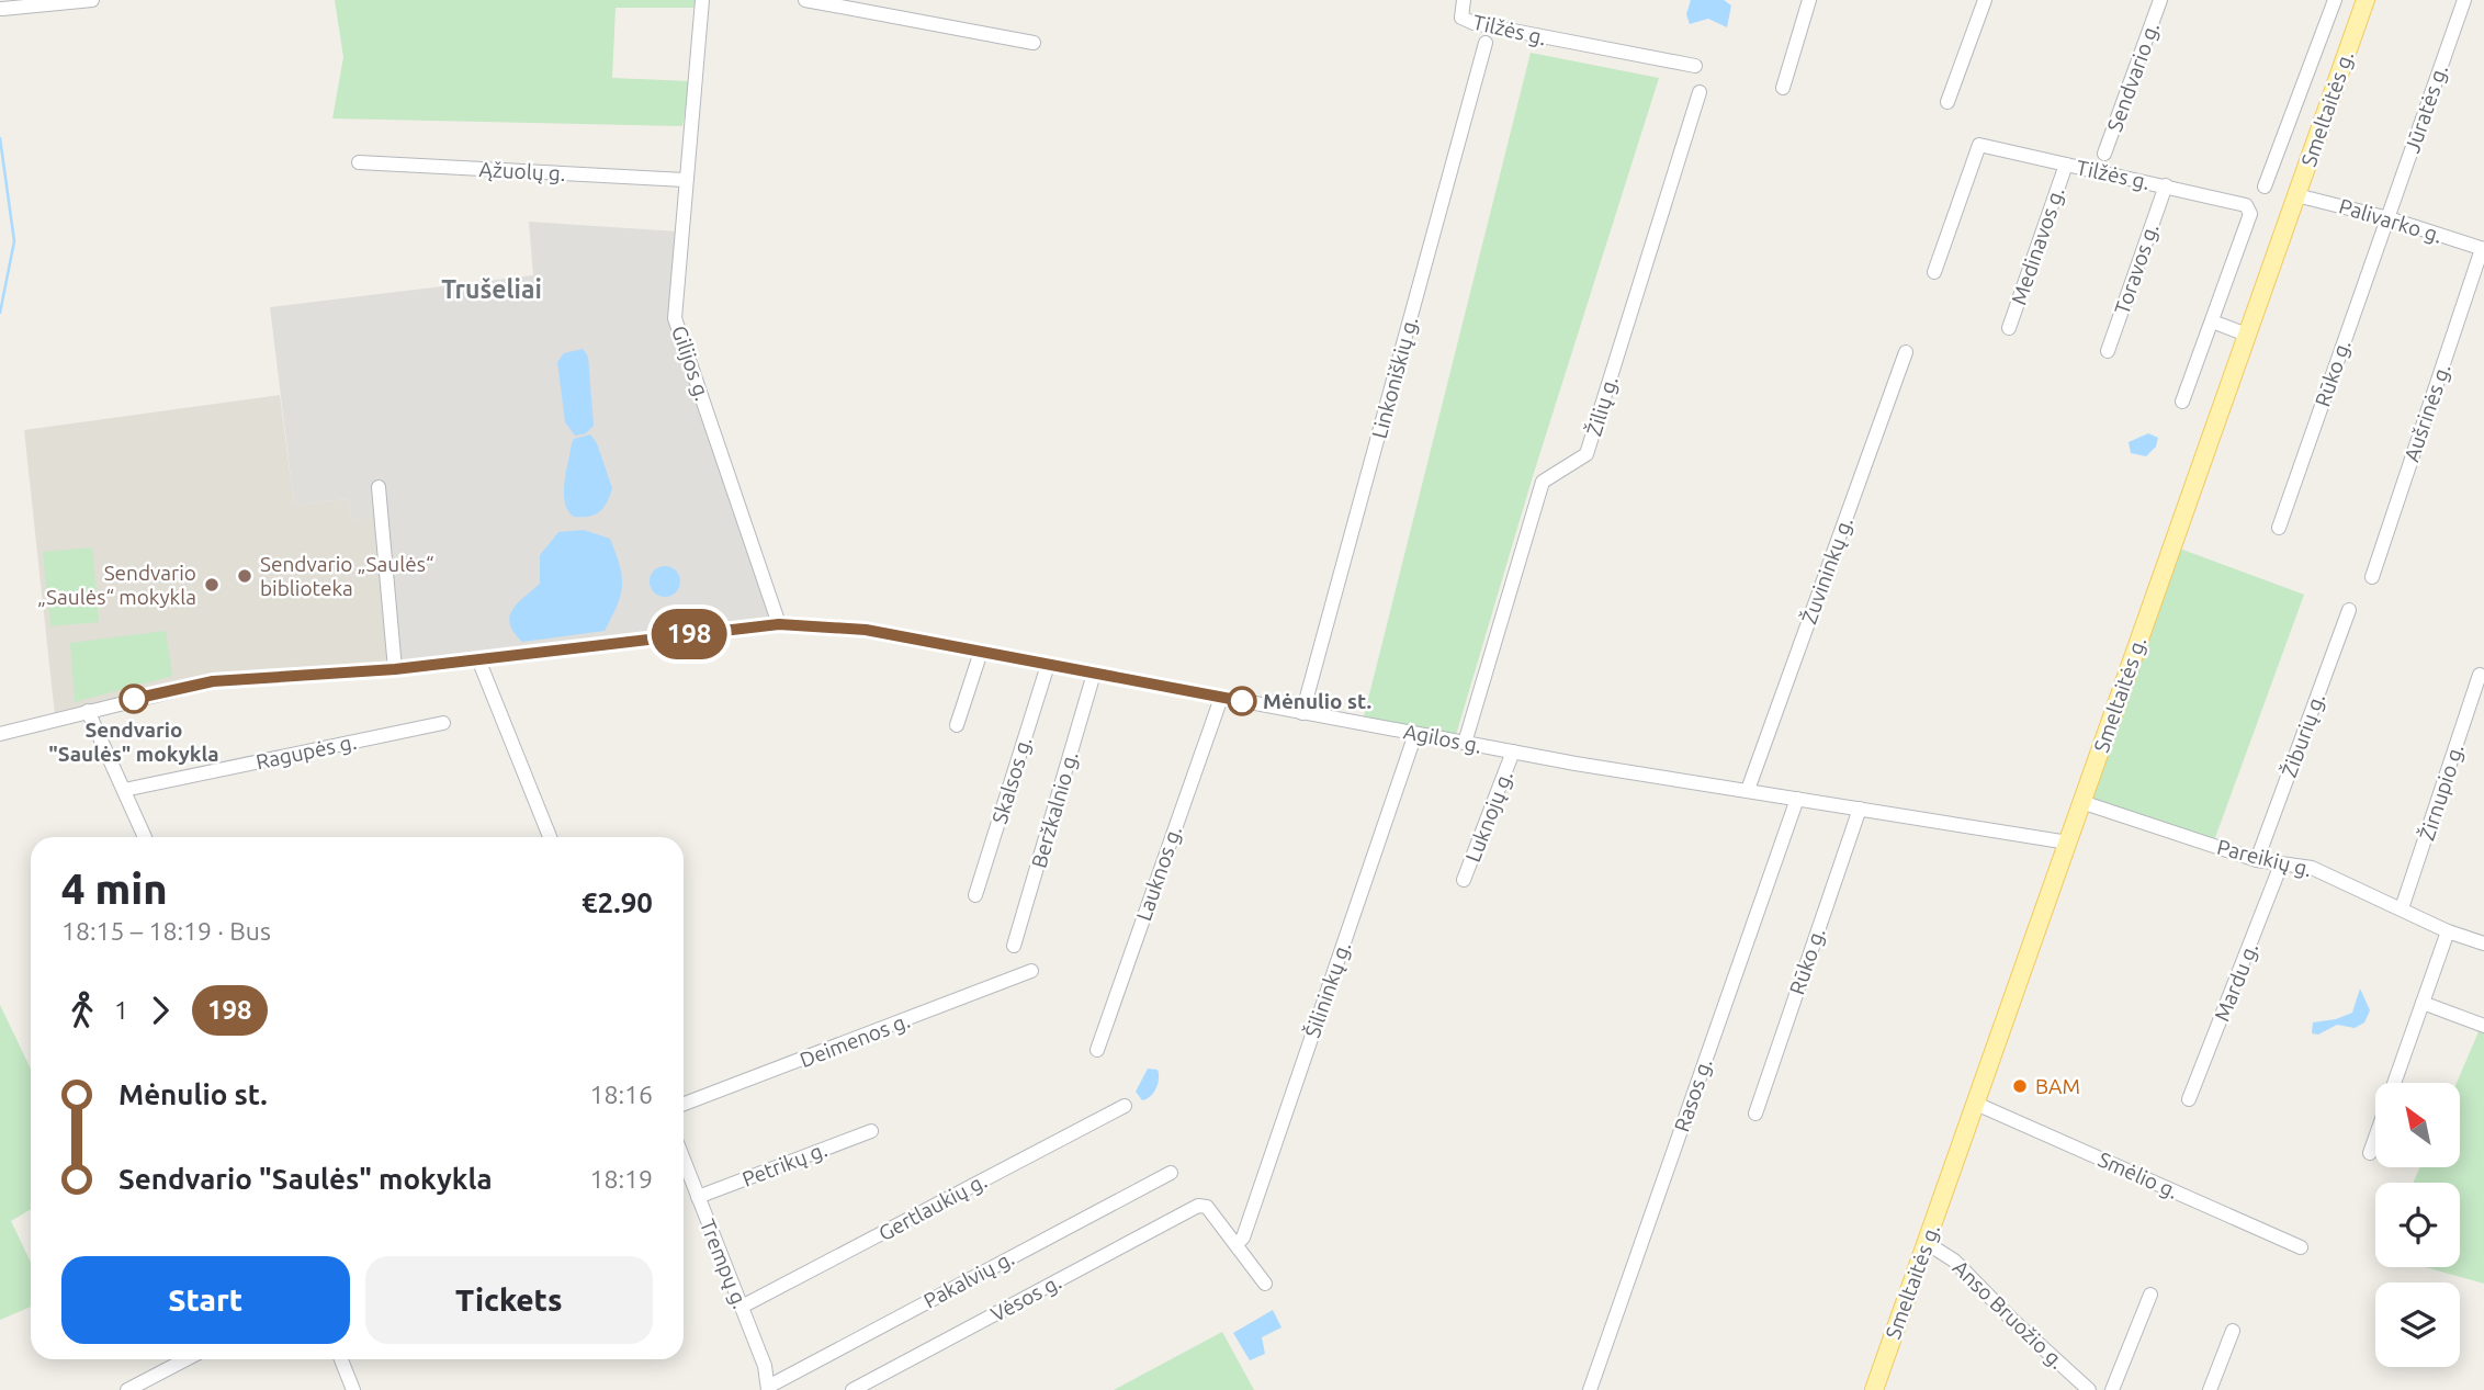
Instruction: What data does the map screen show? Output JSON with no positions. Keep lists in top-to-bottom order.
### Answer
{
  "streets": {
    "main road": ["Smeltaitės g."],
    "street": [
      "Tilžės g.",
      "Sendvario g.",
      "Jūratės g.",
      "Ąžuolų g.",
      "Palivarko g.",
      "Medinavos g.",
      "Toravos g.",
      "Gilijos g.",
      "Rūko g.",
      "Linkoniškių g.",
      "Žilių g.",
      "Aušrinės g.",
      "Žuvininkų g.",
      "Žiburių g.",
      "Agilos g.",
      "Ragupės g.",
      "Skalsos g.",
      "Žirnupio g.",
      "Beržkalnio g.",
      "Luknojų g.",
      "Pareikių g.",
      "Lauknos g.",
      "Mardu g.",
      "Šilininkų g.",
      "Deimenos g.",
      "Rasos g.",
      "Petrikų g.",
      "Smėlio g.",
      "Gertlaukių g.",
      "Trempų g.",
      "Pakalvių g.",
      "Vėsos g.",
      "Anso Bruožio g."
    ]
  },
  "crossings": [
    ["Tilžės g.", "Medinavos g."],
    ["Tilžės g.", "Toravos g."],
    ["Smeltaitės g.", "Palivarko g."],
    ["Smeltaitės g.", "Agilos g."],
    ["Smeltaitės g.", "Pareikių g."],
    ["Smeltaitės g.", "Smėlio g."],
    ["Smeltaitės g.", "Anso Bruožio g."],
    ["Jūratės g.", "Palivarko g."],
    ["Jūratės g.", "Rūko g."],
    ["Ąžuolų g.", "Gilijos g."],
    ["Palivarko g.", "Rūko g."],
    ["Palivarko g.", "Aušrinės g."],
    ["Gilijos g.", "Agilos g."],
    ["Rūko g.", "Agilos g."],
    ["Linkoniškių g.", "Agilos g."],
    ["Žilių g.", "Agilos g."],
    ["Žuvininkų g.", "Agilos g."],
    ["Žiburių g.", "Pareikių g."],
    ["Agilos g.", "Skalsos g."],
    ["Agilos g.", "Beržkalnio g."],
    ["Agilos g.", "Luknojų g."],
    ["Agilos g.", "Lauknos g."],
    ["Agilos g.", "Šilininkų g."],
    ["Agilos g.", "Rasos g."],
    ["Žirnupio g.", "Pareikių g."],
    ["Pareikių g.", "Mardu g."],
    ["Šilininkų g.", "Vėsos g."],
    ["Petrikų g.", "Trempų g."],
    ["Gertlaukių g.", "Trempų g."],
    ["Trempų g.", "Pakalvių g."]
  ],
  "districts": ["Trušeliai"],
  "places": [
    "Sendvario „Saulės“ biblioteka",
    "Sendvario „Saulės“ mokykla",
    "Sendvario \"Saulės\" mokykla",
    "Mėnulio st.",
    "BAM"
  ],
  "lines": ["bus line 198"],
  "north": "top left",
  "page": {
    "on_map": "198",
    "heading": ["4 min", "18:15 – 18:19 · Bus", "€2.90"],
    "legs": ["1", "198"],
    "list": [
      {
        "name": "Mėnulio st.",
        "value": "18:16"
      },
      {
        "name": "Sendvario \"Saulės\" mokykla",
        "value": "18:19"
      }
    ],
    "buttons": ["Start", "Tickets"]
  }
}
